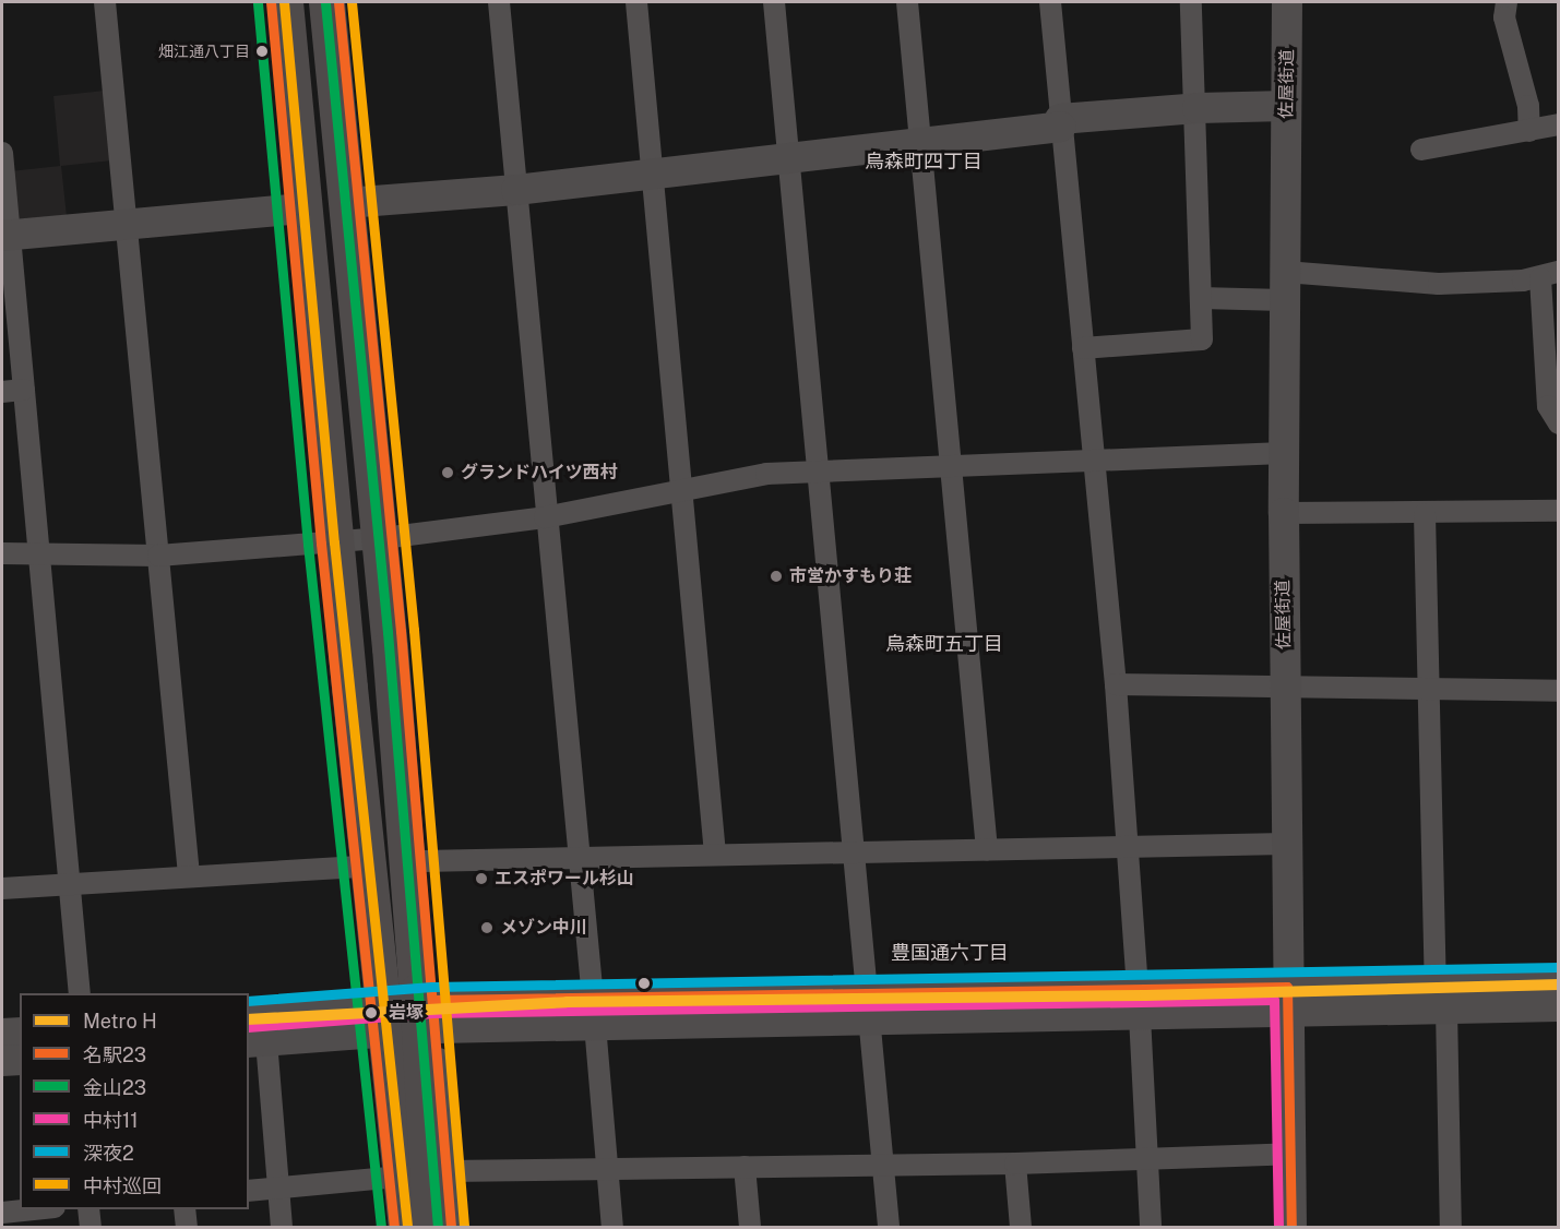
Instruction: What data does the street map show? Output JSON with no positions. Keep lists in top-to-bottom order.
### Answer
{
  "streets": {
    "street": ["佐屋街道"]
  },
  "districts": ["烏森町四丁目", "烏森町五丁目", "豊国通六丁目"],
  "places": [
    "畑江通八丁目",
    "グランドハイツ西村",
    "市営かすもり荘",
    "エスポワール杉山",
    "メゾン中川",
    "岩塚"
  ],
  "lines": [
    "transit line 名駅23",
    "transit line 中村巡回",
    "transit line 金山23",
    "transit line 深夜2",
    "metro line H",
    "transit line 中村11"
  ],
  "legend": [
    "Metro H",
    "名駅23",
    "金山23",
    "中村11",
    "深夜2",
    "中村巡回"
  ]
}
